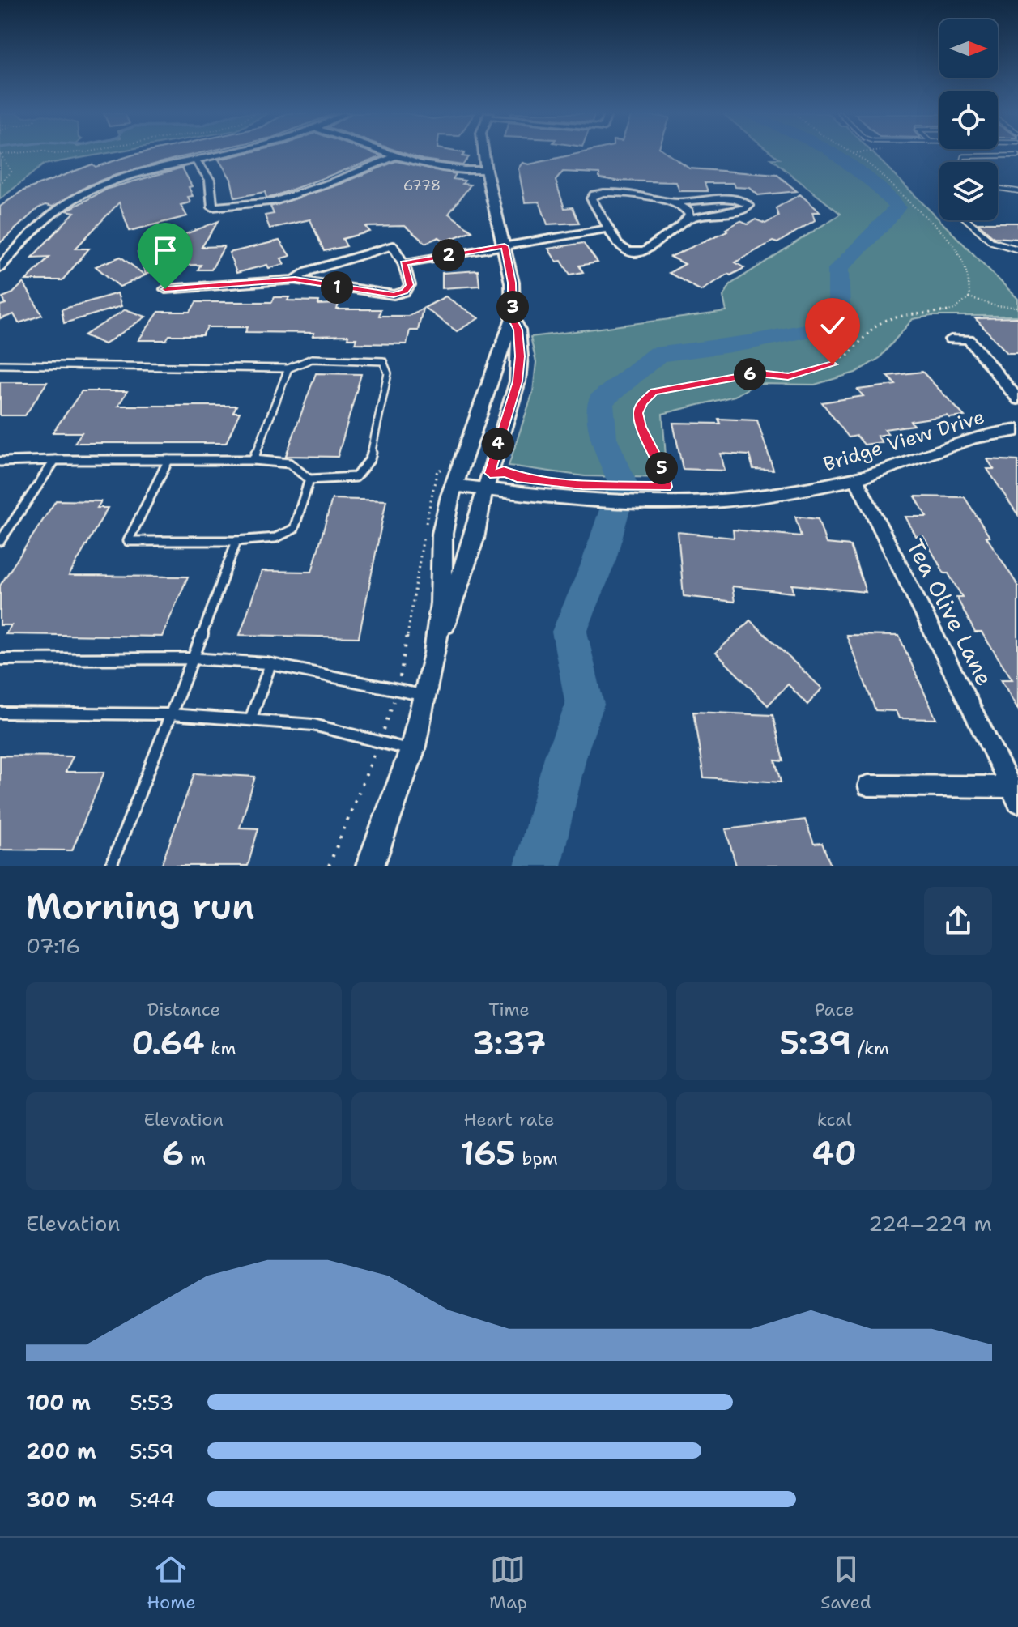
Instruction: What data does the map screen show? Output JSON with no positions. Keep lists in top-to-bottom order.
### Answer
{
  "streets": {
    "street": ["Bridge View Drive", "Tea Olive Lane"]
  },
  "crossings": [
    ["Bridge View Drive", "Tea Olive Lane"]
  ],
  "house_numbers": ["6778"],
  "north": "right",
  "page": {
    "pins": [
      "2",
      "1",
      "3",
      "6",
      "4",
      "5"
    ],
    "heading": ["Morning run", "07:16"],
    "stats": [
      ["Distance", "0.64 km"],
      ["Time", "3:37"],
      ["Pace", "5:39 /km"],
      ["Elevation", "6 m"],
      ["Heart rate", "165 bpm"],
      ["kcal", "40"]
    ],
    "chart": ["Elevation", "224–229 m"],
    "list": [
      {
        "name": "100 m",
        "note": "5:53"
      },
      {
        "name": "200 m",
        "note": "5:59"
      },
      {
        "name": "300 m",
        "note": "5:44"
      }
    ],
    "tabs": ["Home", "Map", "Saved"]
  }
}
